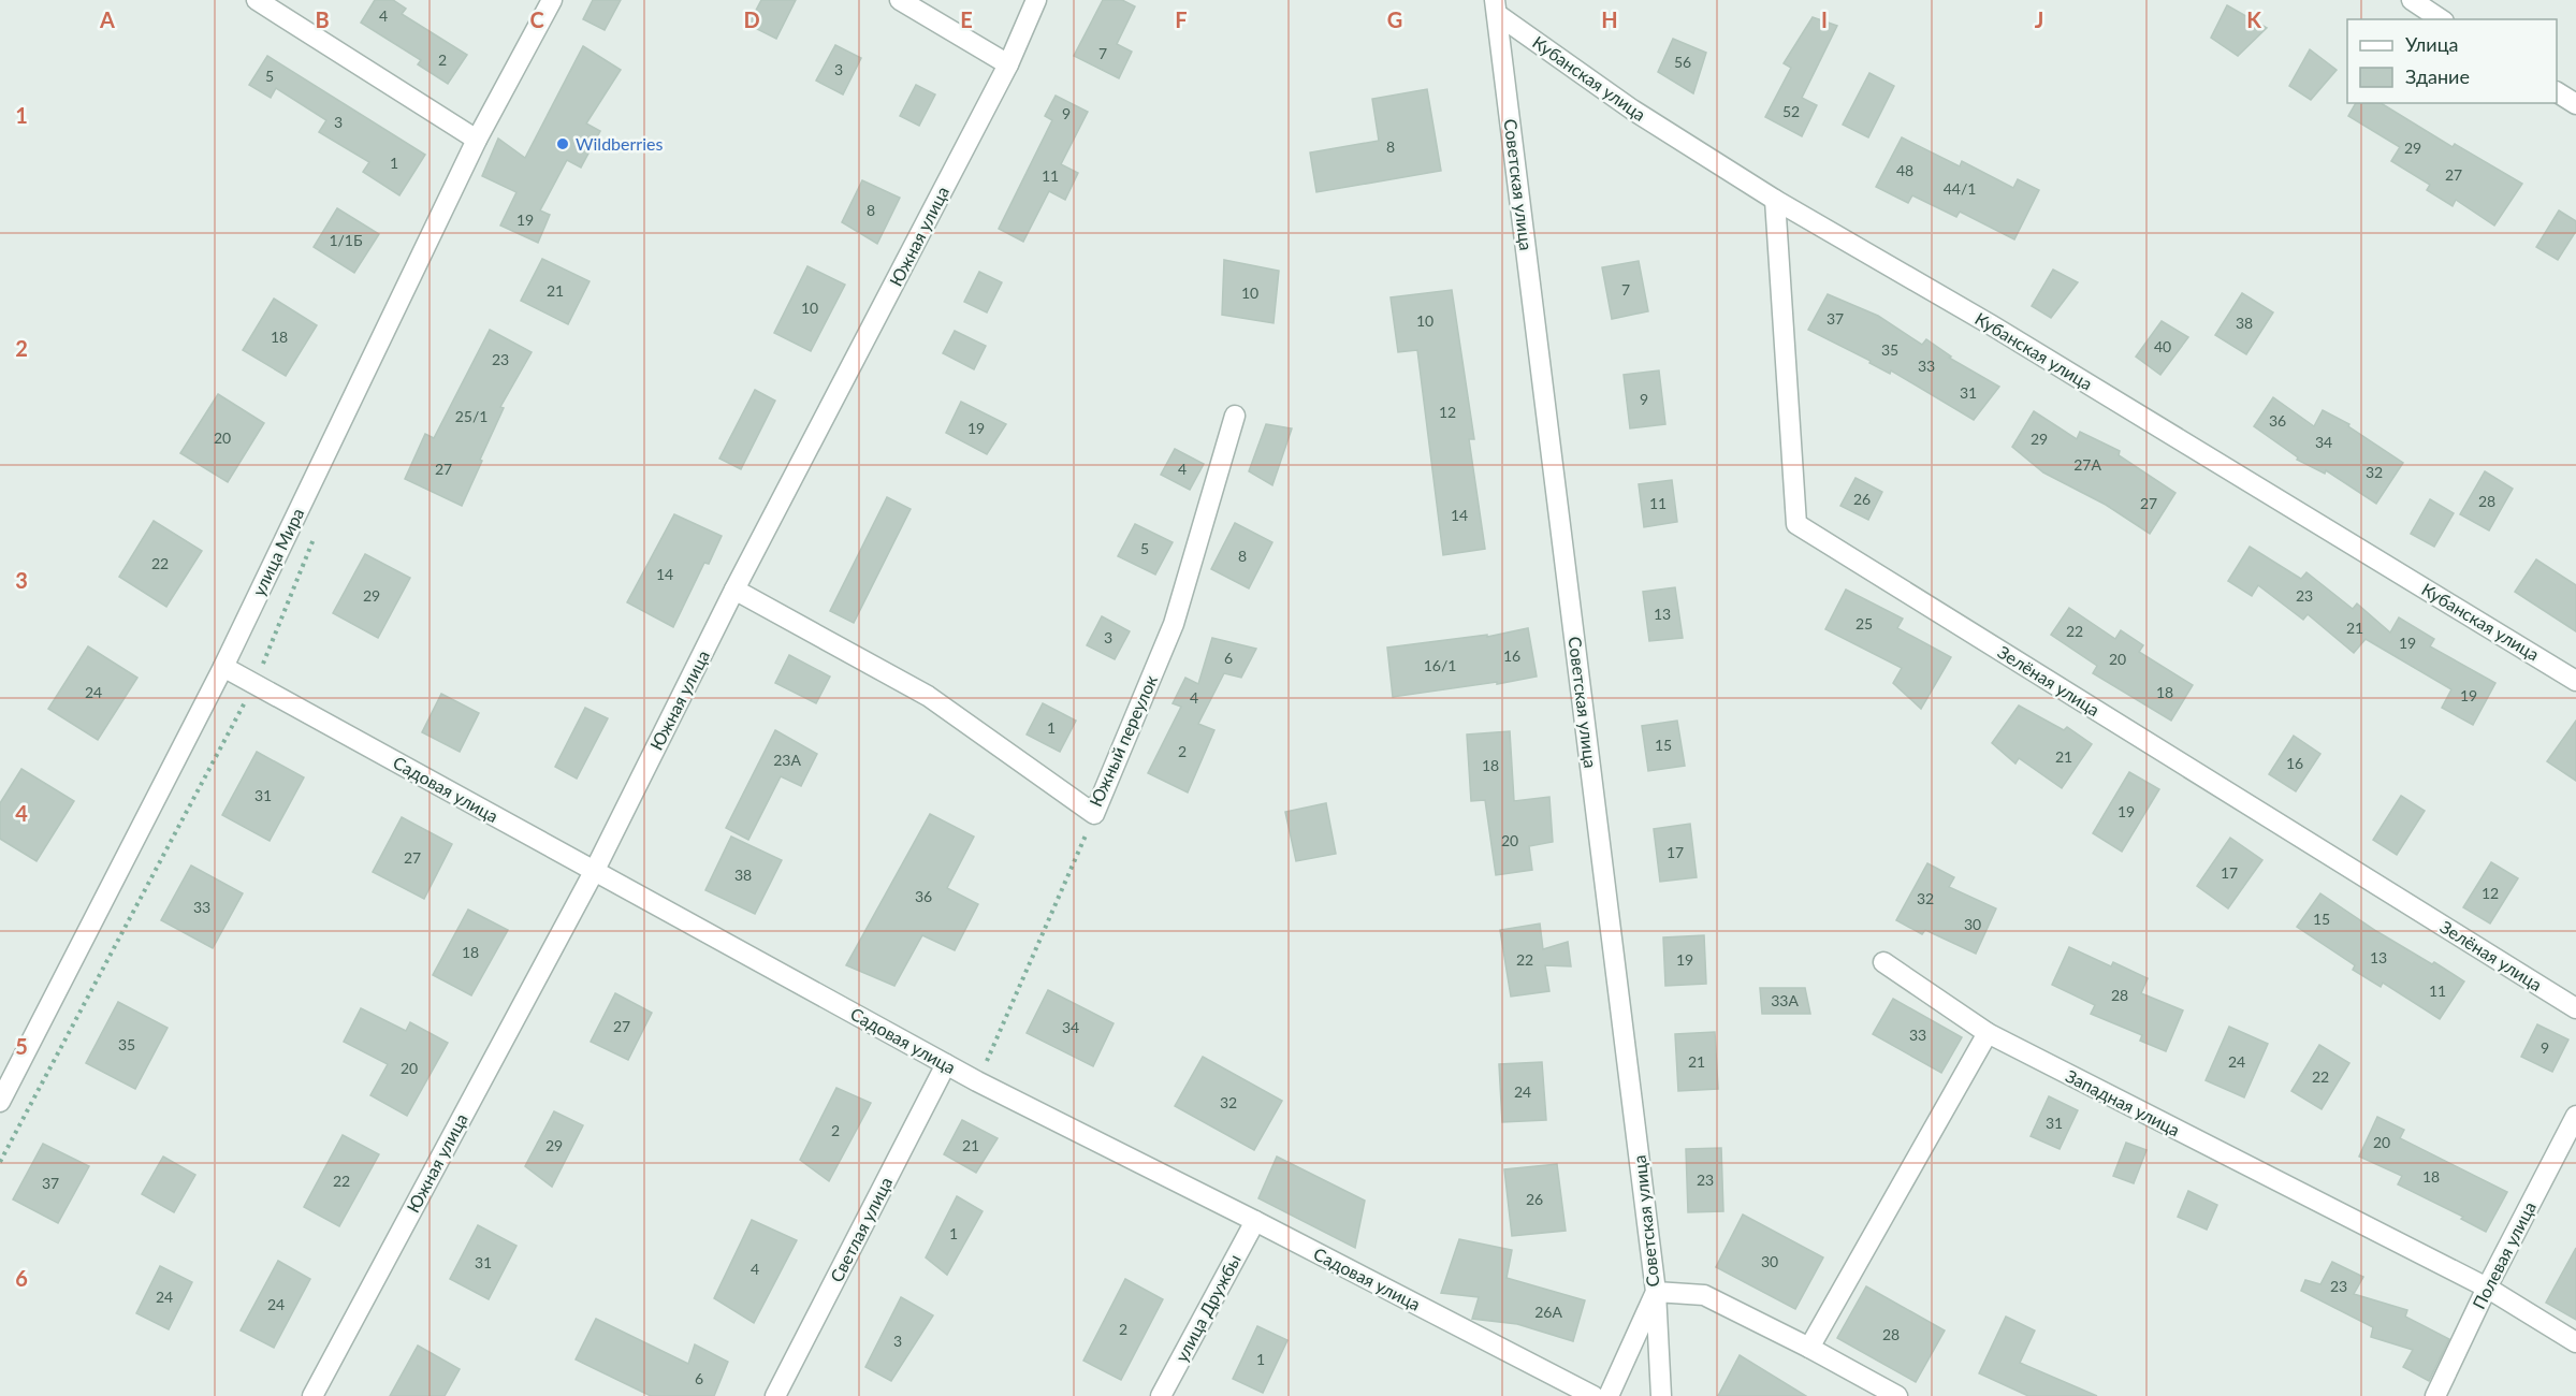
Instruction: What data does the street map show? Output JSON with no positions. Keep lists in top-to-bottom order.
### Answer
{
  "streets": {
    "street": [
      "Кубанская улица",
      "Советская улица",
      "Южная улица",
      "улица Мира",
      "Зелёная улица",
      "Южный переулок",
      "Садовая улица",
      "Западная улица",
      "Светлая улица",
      "Полевая улица",
      "улица Дружбы"
    ]
  },
  "crossings": [
    ["Кубанская улица", "Советская улица"],
    ["Кубанская улица", "Зелёная улица"],
    ["Южная улица", "Южный переулок"],
    ["Южная улица", "Садовая улица"],
    ["улица Мира", "Садовая улица"],
    ["Садовая улица", "Светлая улица"],
    ["Садовая улица", "улица Дружбы"],
    ["Западная улица", "Полевая улица"]
  ],
  "places": ["Wildberries"],
  "house_numbers": [
    "4",
    "7",
    "2",
    "56",
    "3",
    "5",
    "52",
    "9",
    "3",
    "8",
    "29",
    "1",
    "48",
    "27",
    "11",
    "44/1",
    "8",
    "19",
    "1/1Б",
    "7",
    "21",
    "10",
    "10",
    "37",
    "10",
    "38",
    "18",
    "40",
    "35",
    "23",
    "33",
    "31",
    "9",
    "12",
    "25/1",
    "36",
    "19",
    "20",
    "29",
    "34",
    "27А",
    "27",
    "4",
    "32",
    "26",
    "28",
    "11",
    "27",
    "14",
    "5",
    "8",
    "22",
    "14",
    "29",
    "23",
    "13",
    "25",
    "21",
    "22",
    "3",
    "19",
    "16",
    "6",
    "20",
    "16/1",
    "24",
    "18",
    "19",
    "4",
    "1",
    "15",
    "2",
    "21",
    "23А",
    "16",
    "18",
    "31",
    "19",
    "20",
    "17",
    "27",
    "17",
    "38",
    "12",
    "36",
    "32",
    "33",
    "15",
    "30",
    "18",
    "13",
    "22",
    "19",
    "11",
    "28",
    "33А",
    "27",
    "34",
    "33",
    "35",
    "9",
    "21",
    "24",
    "20",
    "22",
    "24",
    "32",
    "31",
    "2",
    "20",
    "29",
    "21",
    "18",
    "23",
    "22",
    "37",
    "26",
    "1",
    "30",
    "31",
    "4",
    "23",
    "24",
    "24",
    "26А",
    "2",
    "28",
    "3",
    "1",
    "6"
  ],
  "legend": ["Улица", "Здание"],
  "grid": {
    "columns": [
      "A",
      "B",
      "C",
      "D",
      "E",
      "F",
      "G",
      "H",
      "I",
      "J",
      "K"
    ],
    "rows": [
      "1",
      "2",
      "3",
      "4",
      "5",
      "6"
    ]
  }
}
